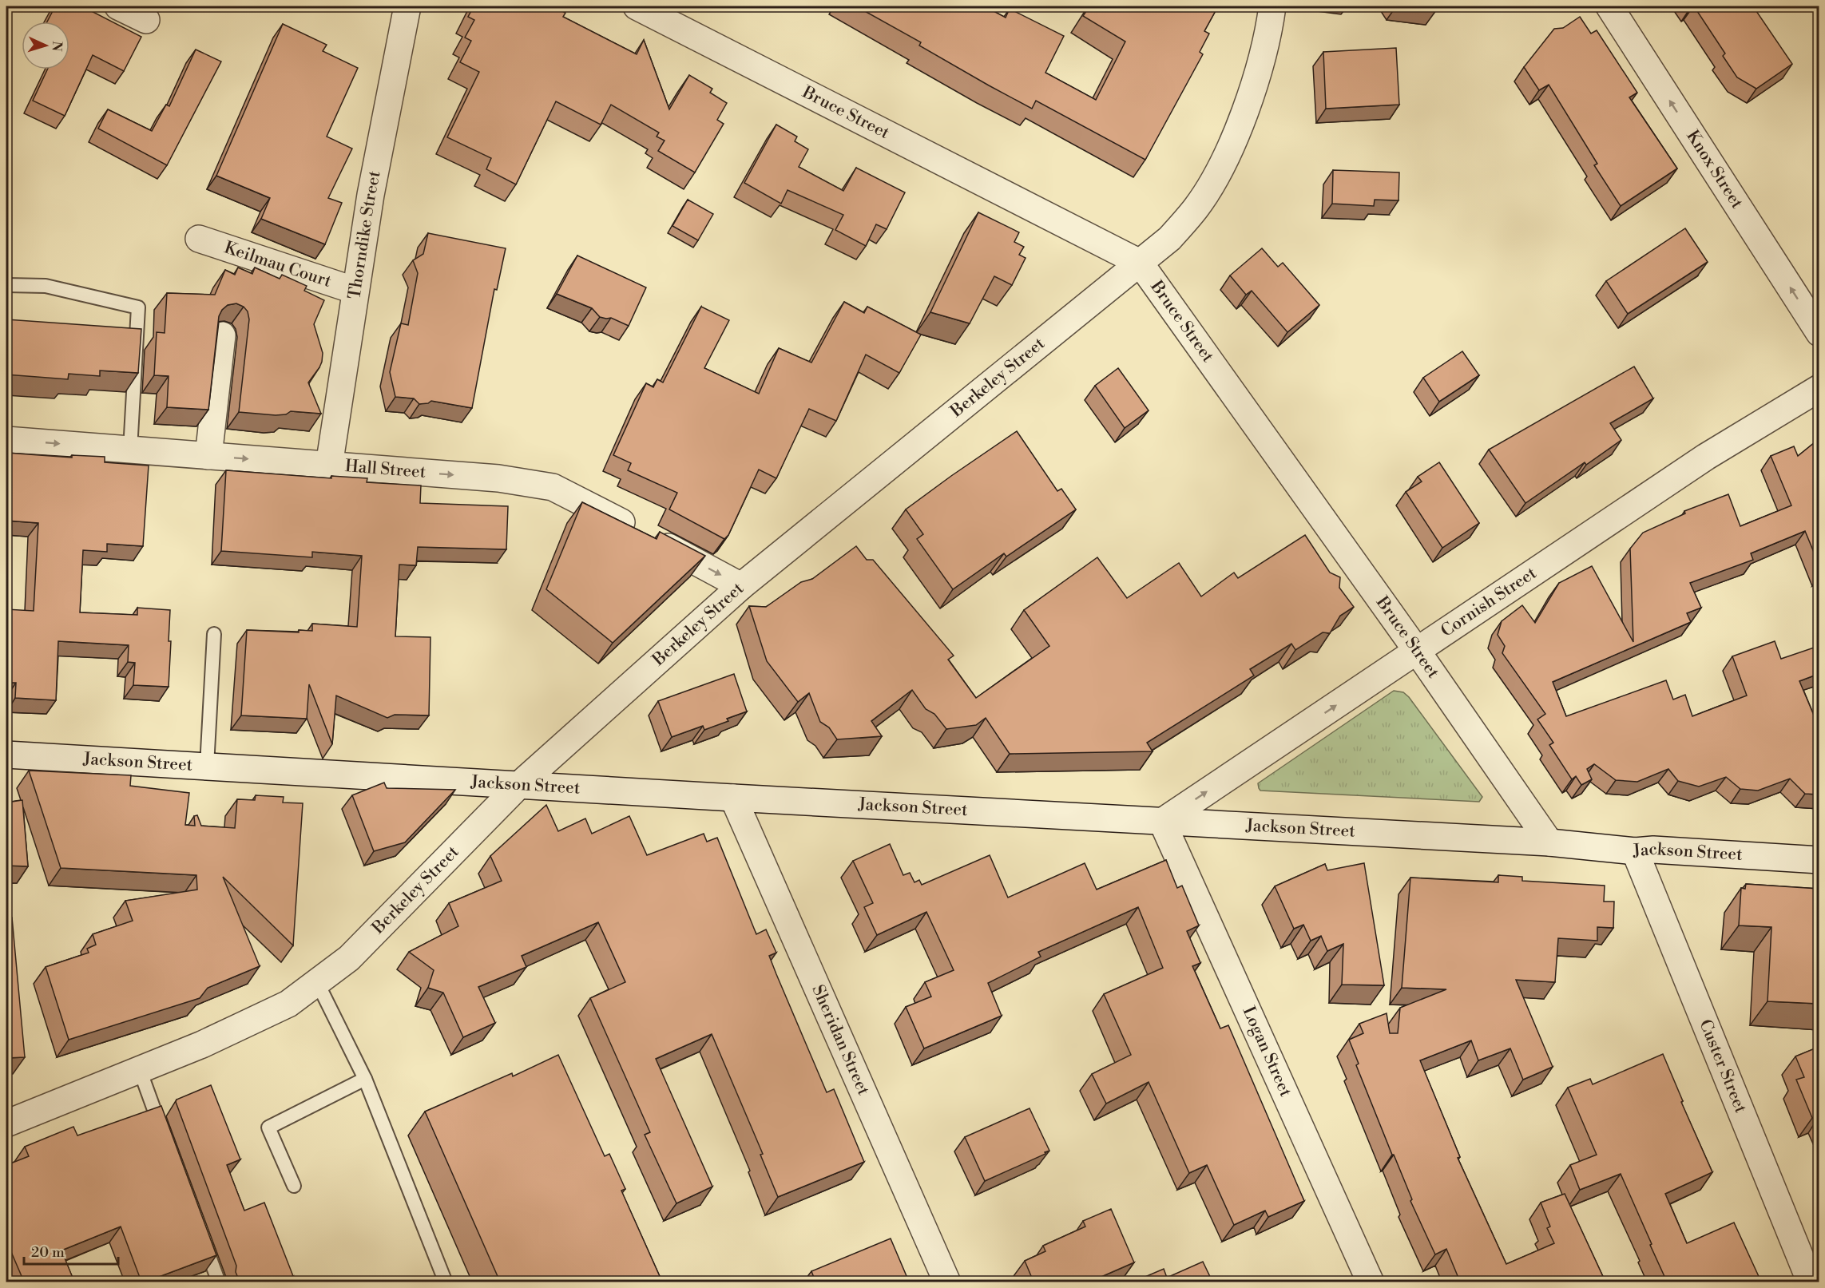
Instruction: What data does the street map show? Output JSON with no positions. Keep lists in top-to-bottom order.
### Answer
{
  "streets": {
    "street": [
      "Bruce Street",
      "Knox Street",
      "Thorndike Street",
      "Keilmau Court",
      "Berkeley Street",
      "Hall Street",
      "Cornish Street",
      "Jackson Street",
      "Sheridan Street",
      "Logan Street",
      "Custer Street"
    ]
  },
  "crossings": [
    ["Bruce Street", "Berkeley Street"],
    ["Bruce Street", "Cornish Street"],
    ["Bruce Street", "Jackson Street"],
    ["Thorndike Street", "Keilmau Court"],
    ["Thorndike Street", "Hall Street"],
    ["Berkeley Street", "Hall Street"],
    ["Berkeley Street", "Jackson Street"],
    ["Cornish Street", "Jackson Street"],
    ["Cornish Street", "Logan Street"],
    ["Jackson Street", "Sheridan Street"],
    ["Jackson Street", "Logan Street"],
    ["Jackson Street", "Custer Street"]
  ],
  "one_way": ["Knox Street", "Hall Street", "Cornish Street"],
  "scale_bar": "20 m",
  "north": "right"
}
